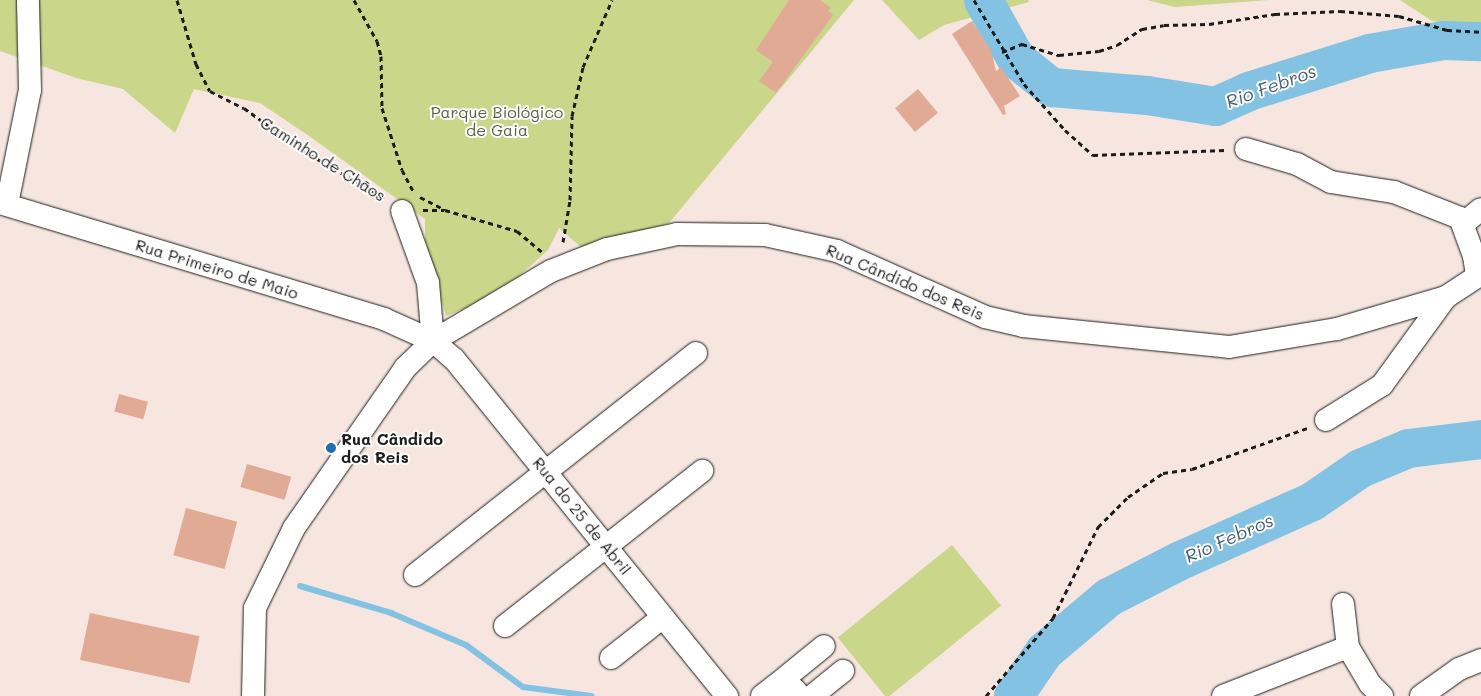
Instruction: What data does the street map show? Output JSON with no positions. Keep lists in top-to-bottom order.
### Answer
{
  "streets": {
    "street": [
      "Caminho de Chãos",
      "Rua Primeiro de Maio",
      "Rua Cândido dos Reis",
      "Rua do 25 de Abril"
    ]
  },
  "crossings": [
    ["Caminho de Chãos", "Rua Primeiro de Maio"],
    ["Caminho de Chãos", "Rua Cândido dos Reis"],
    ["Caminho de Chãos", "Rua do 25 de Abril"],
    ["Rua Primeiro de Maio", "Rua Cândido dos Reis"],
    ["Rua Primeiro de Maio", "Rua do 25 de Abril"],
    ["Rua Cândido dos Reis", "Rua do 25 de Abril"]
  ],
  "water": ["Rio Febros"],
  "parks": ["Parque Biológico de Gaia"],
  "places": ["Rua Cândido dos Reis"]
}
